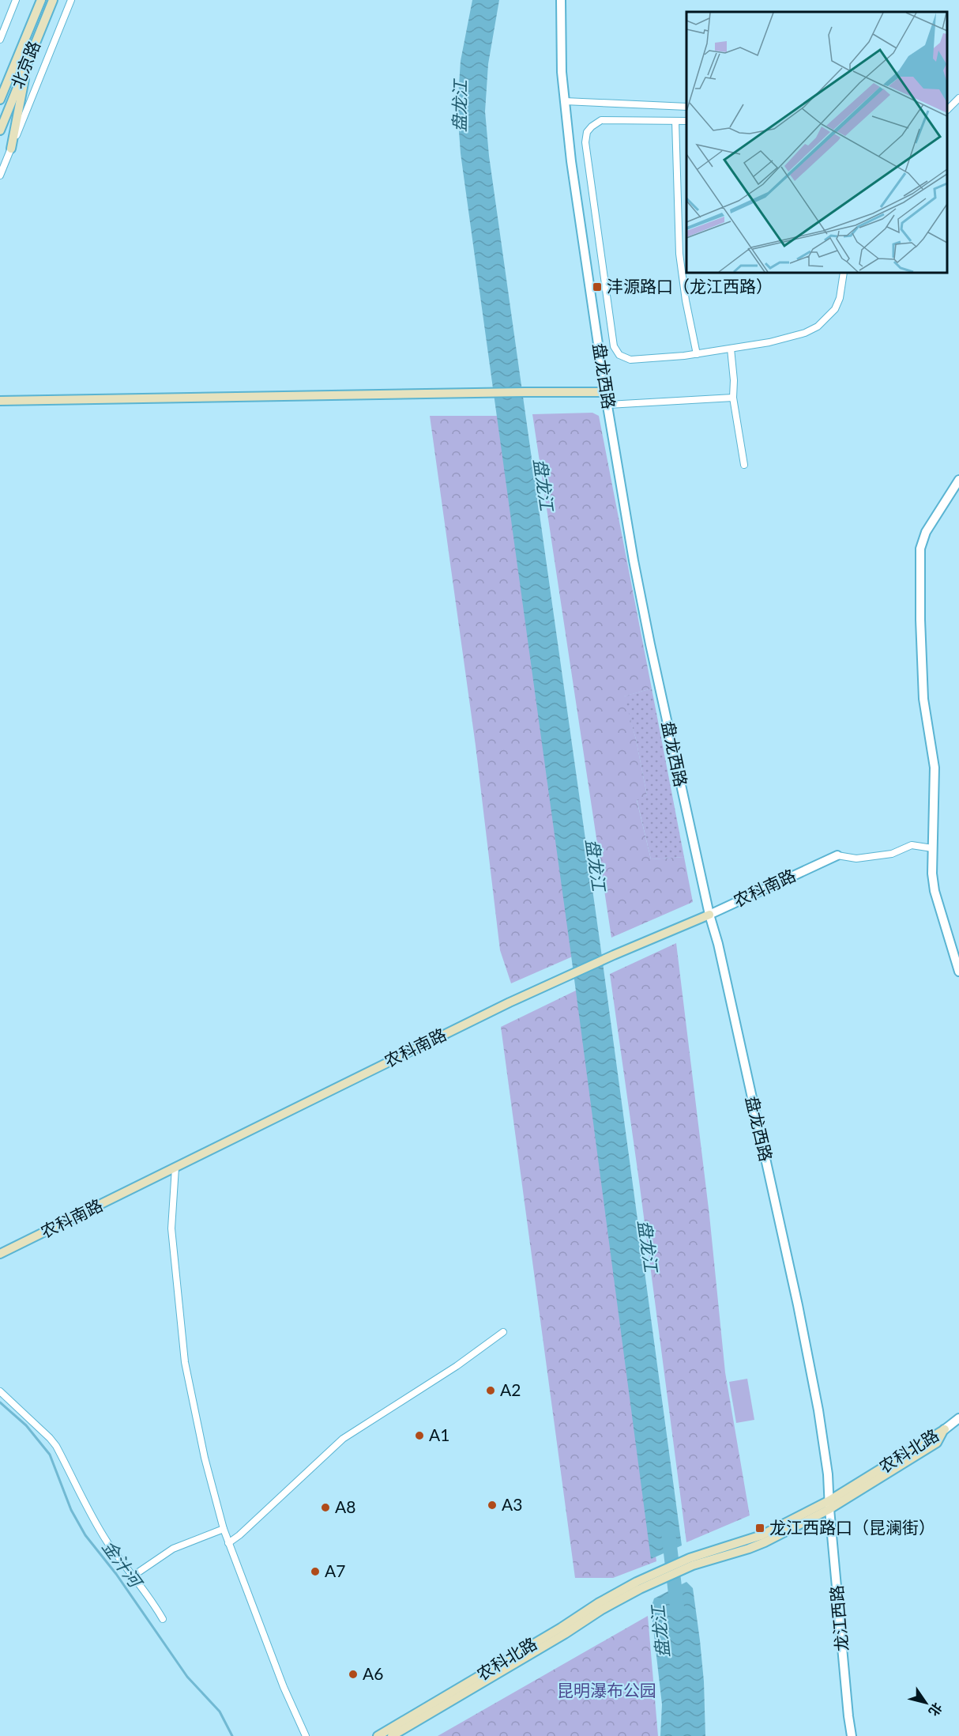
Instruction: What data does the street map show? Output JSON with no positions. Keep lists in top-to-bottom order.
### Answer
{
  "streets": {
    "main road": ["北京路", "农科南路", "农科北路"],
    "street": ["盘龙西路", "龙江西路"]
  },
  "crossings": [
    ["盘龙西路", "农科南路"],
    ["盘龙西路", "农科北路"],
    ["盘龙西路", "龙江西路"],
    ["农科北路", "龙江西路"]
  ],
  "water": ["盘龙江", "金汁河"],
  "parks": ["昆明瀑布公园"],
  "places": {
    "transit": ["沣源路口（龙江西路）", "龙江西路口（昆澜街）"],
    "other": [
      "A2",
      "A1",
      "A3",
      "A8",
      "A7",
      "A6"
    ]
  },
  "north": "bottom right"
}
